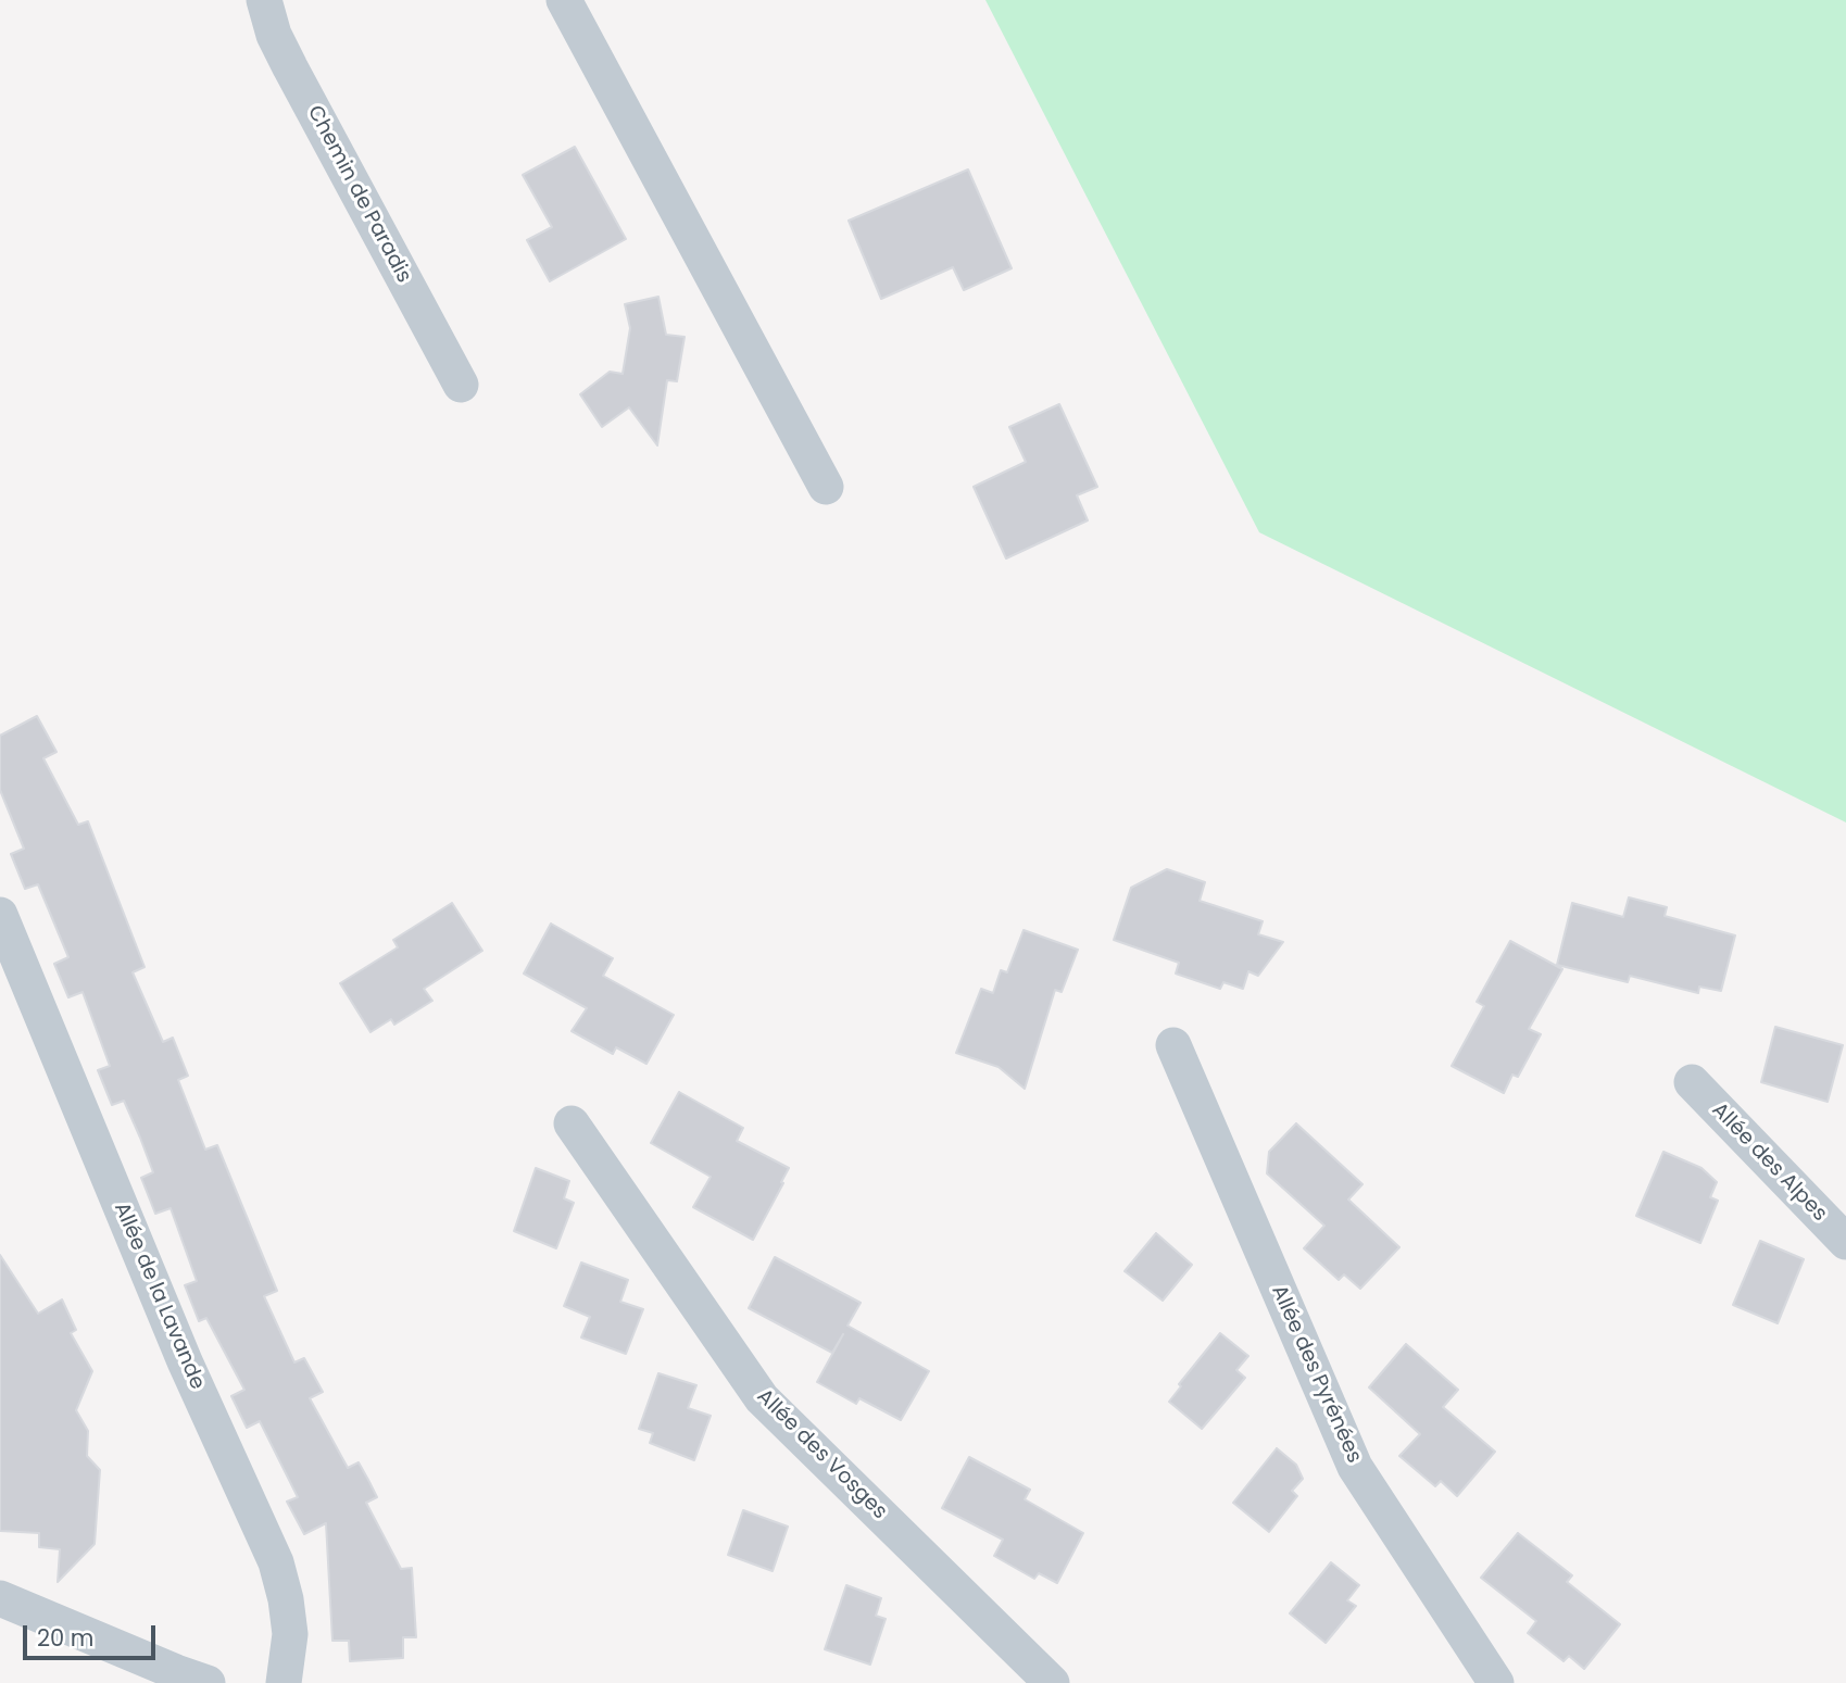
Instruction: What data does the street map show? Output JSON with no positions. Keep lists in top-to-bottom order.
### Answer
{
  "streets": {
    "street": [
      "Chemin de Paradis",
      "Allée des Alpes",
      "Allée de la Lavande",
      "Allée des Pyrénées",
      "Allée des Vosges"
    ]
  },
  "scale_bar": "20 m"
}
